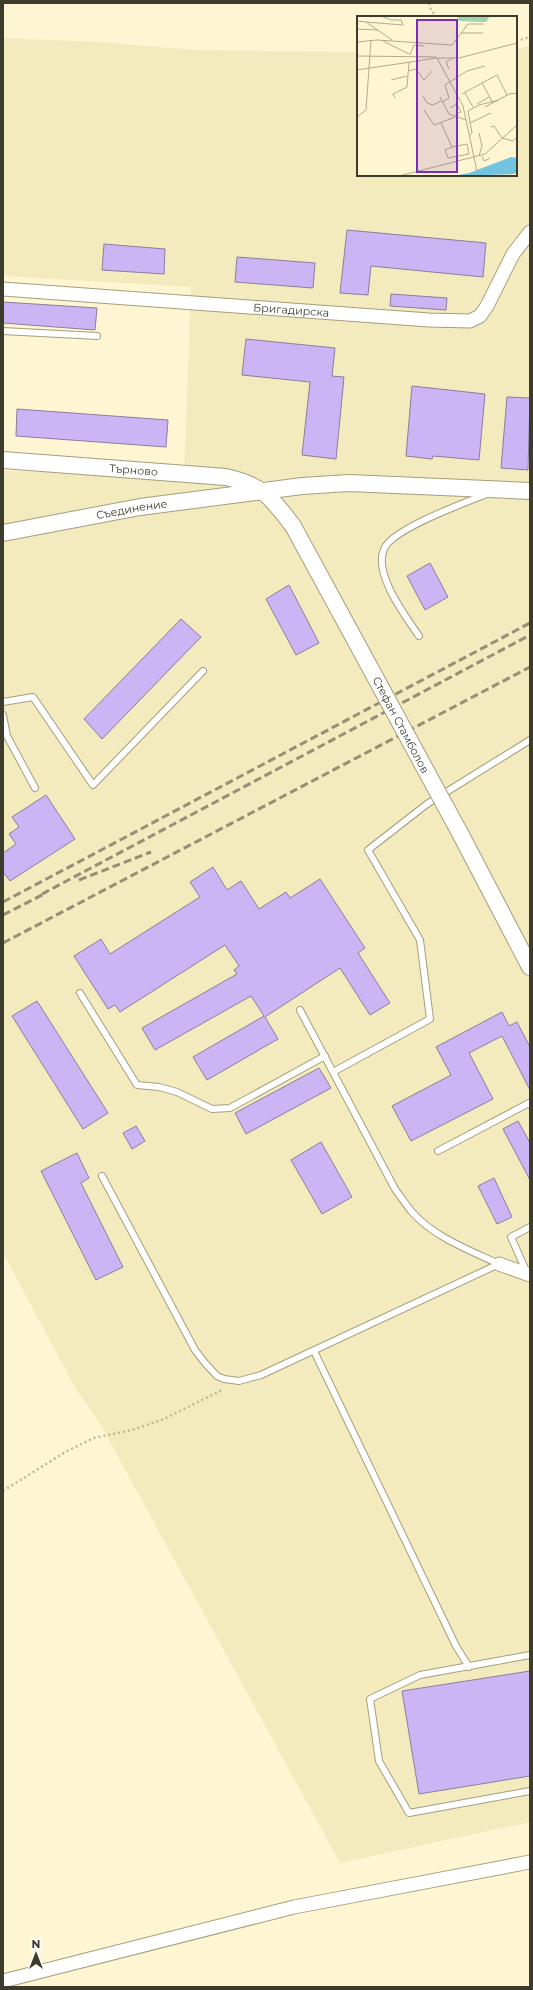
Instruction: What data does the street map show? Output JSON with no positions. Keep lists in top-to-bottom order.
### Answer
{
  "streets": {
    "street": [
      "Бригадирска",
      "Търново",
      "Съединение",
      "Стефан Стамболов"
    ]
  },
  "crossings": [
    ["Търново", "Съединение"],
    ["Търново", "Стефан Стамболов"],
    ["Съединение", "Стефан Стамболов"]
  ],
  "north": "top"
}
